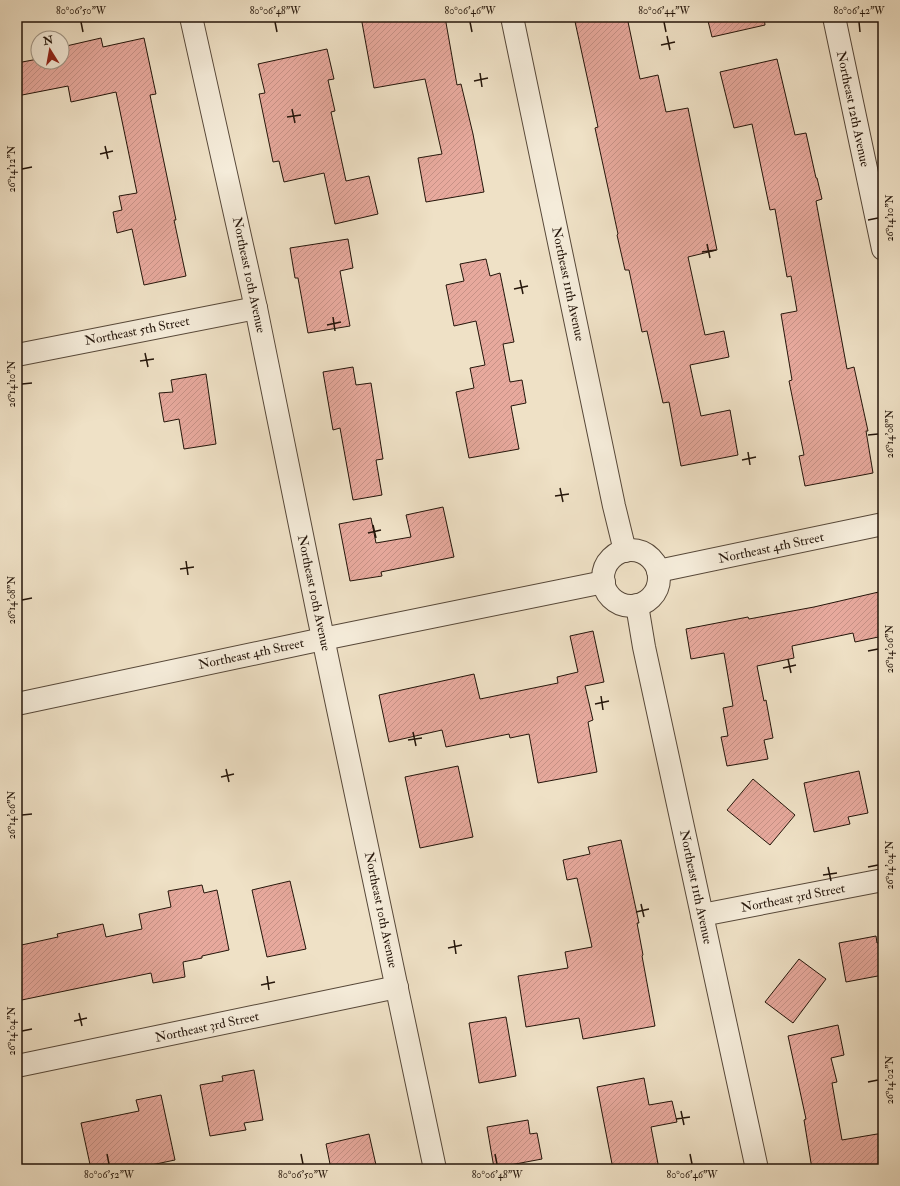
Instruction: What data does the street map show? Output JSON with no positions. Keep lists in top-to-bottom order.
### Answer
{
  "streets": {
    "street": [
      "Northeast 12th Avenue",
      "Northeast 10th Avenue",
      "Northeast 11th Avenue",
      "Northeast 5th Street",
      "Northeast 4th Street",
      "Northeast 3rd Street"
    ]
  },
  "crossings": [
    ["Northeast 10th Avenue", "Northeast 5th Street"],
    ["Northeast 10th Avenue", "Northeast 4th Street"],
    ["Northeast 10th Avenue", "Northeast 3rd Street"],
    ["Northeast 11th Avenue", "Northeast 4th Street"],
    ["Northeast 11th Avenue", "Northeast 3rd Street"]
  ],
  "north": "top",
  "coordinates": [
    "80°06'50\"W",
    "80°06'48\"W",
    "80°06'46\"W",
    "80°06'44\"W",
    "80°06'42\"W",
    "26°14'12\"N",
    "26°14'10\"N",
    "26°14'08\"N",
    "26°14'06\"N",
    "26°14'04\"N",
    "26°14'02\"N",
    "80°06'52\"W"
  ]
}
